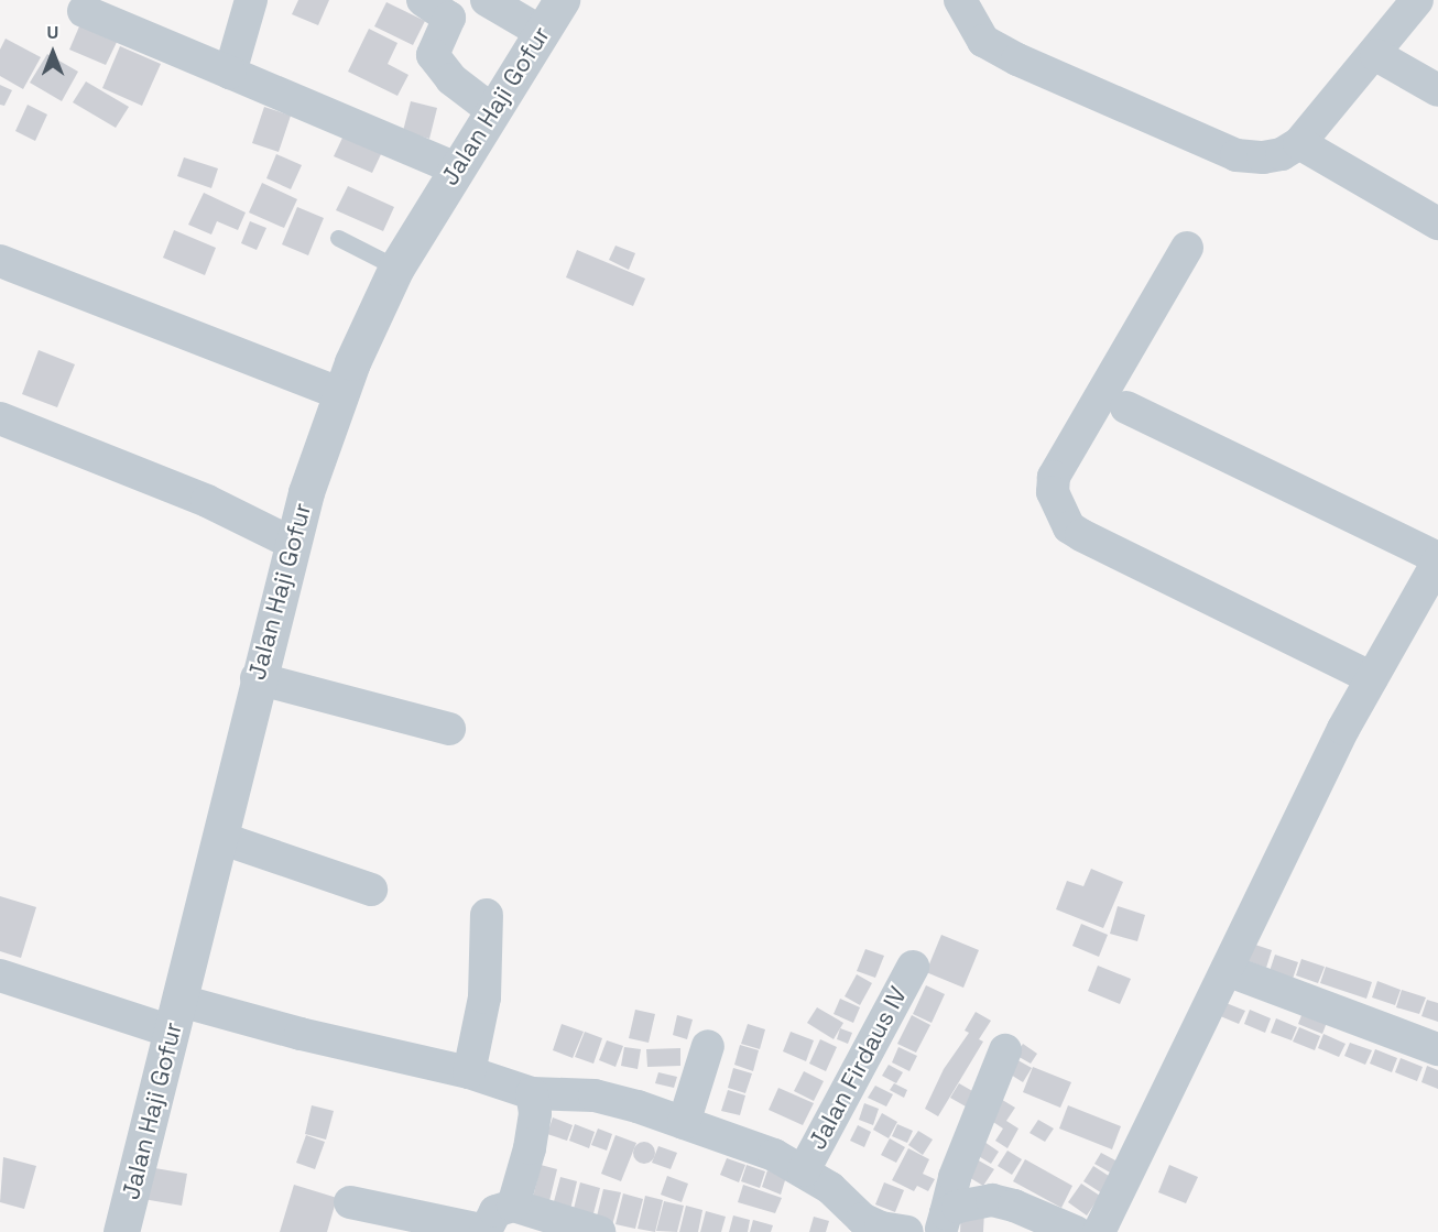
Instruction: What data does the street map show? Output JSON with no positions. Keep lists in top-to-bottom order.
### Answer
{
  "streets": {
    "street": ["Jalan Haji Gofur", "Jalan Firdaus IV"]
  },
  "north": "top"
}
